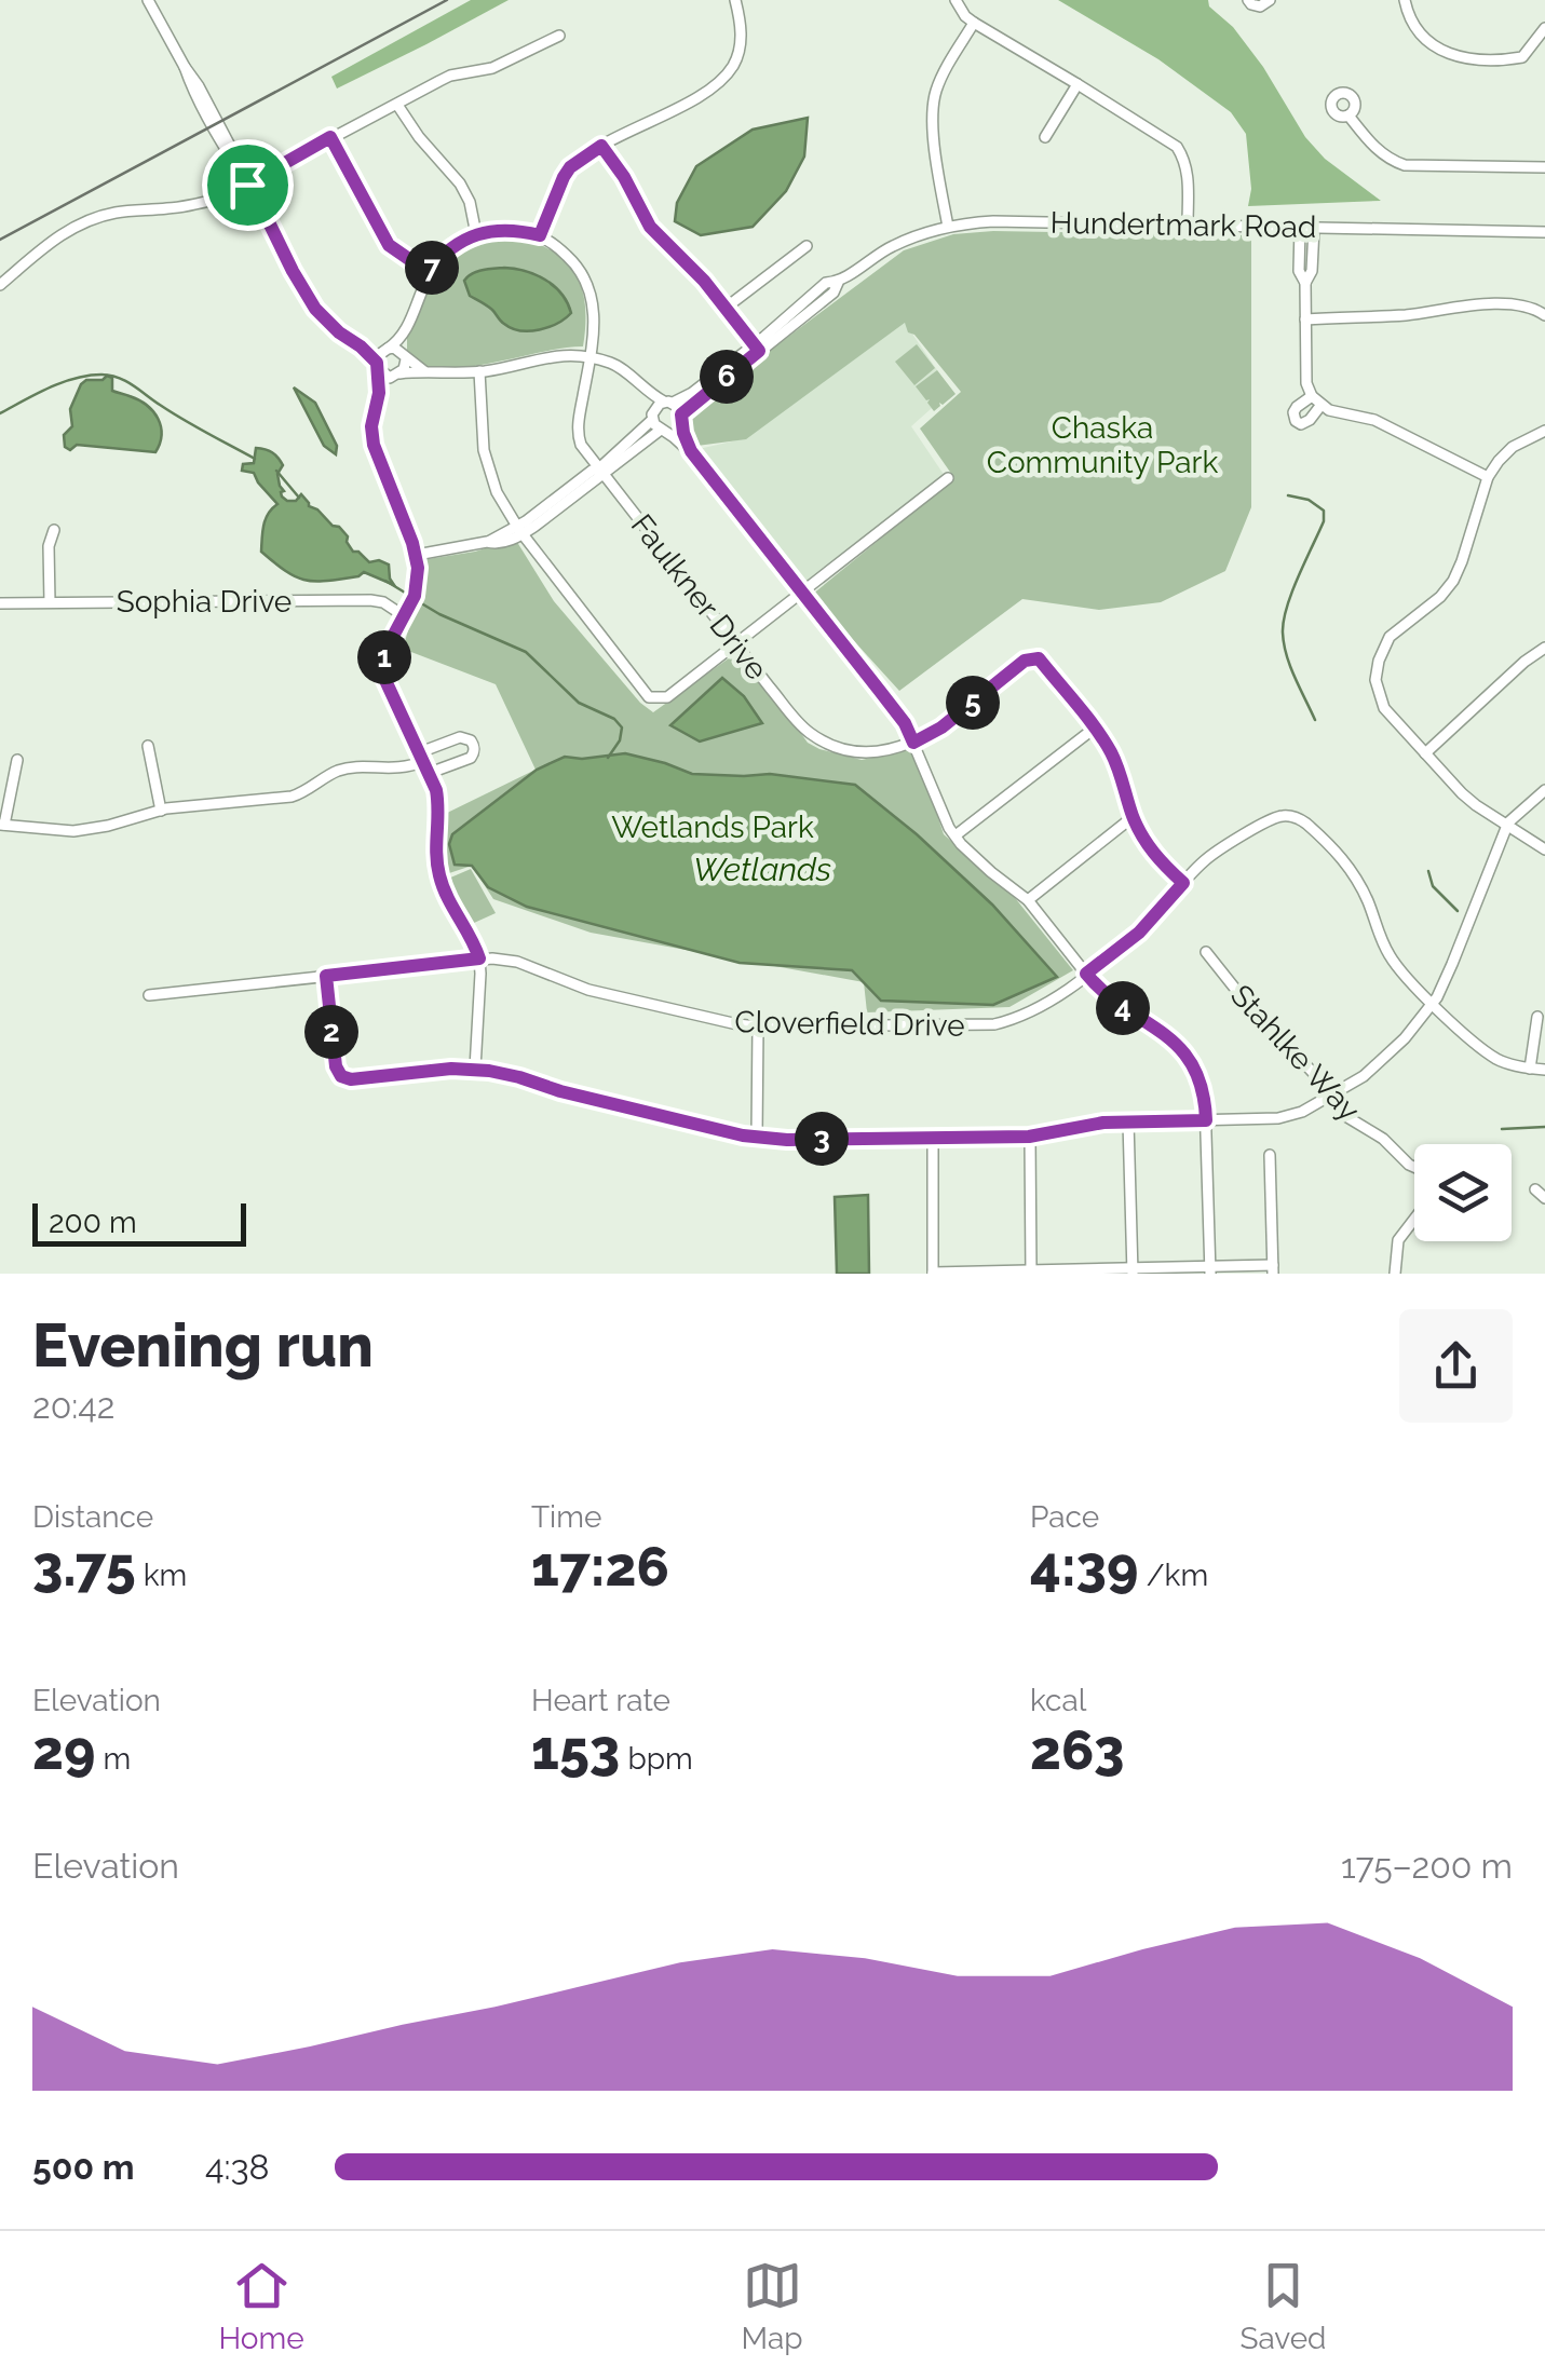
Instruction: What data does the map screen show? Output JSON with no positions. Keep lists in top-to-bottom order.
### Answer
{
  "streets": {
    "street": [
      "Hundertmark Road",
      "Faulkner Drive",
      "Sophia Drive",
      "Cloverfield Drive",
      "Stahlke Way"
    ]
  },
  "water": ["Wetlands"],
  "parks": ["Chaska Community Park", "Wetlands Park"],
  "scale_bar": "200 m",
  "page": {
    "pins": [
      "7",
      "6",
      "1",
      "5",
      "4",
      "2",
      "3"
    ],
    "scale": "200 m",
    "heading": ["Evening run", "20:42"],
    "stats": [
      ["Distance", "3.75 km"],
      ["Time", "17:26"],
      ["Pace", "4:39 /km"],
      ["Elevation", "29 m"],
      ["Heart rate", "153 bpm"],
      ["kcal", "263"]
    ],
    "chart": ["Elevation", "175–200 m"],
    "list": [
      {
        "name": "500 m",
        "note": "4:38"
      }
    ],
    "tabs": ["Home", "Map", "Saved"]
  }
}
